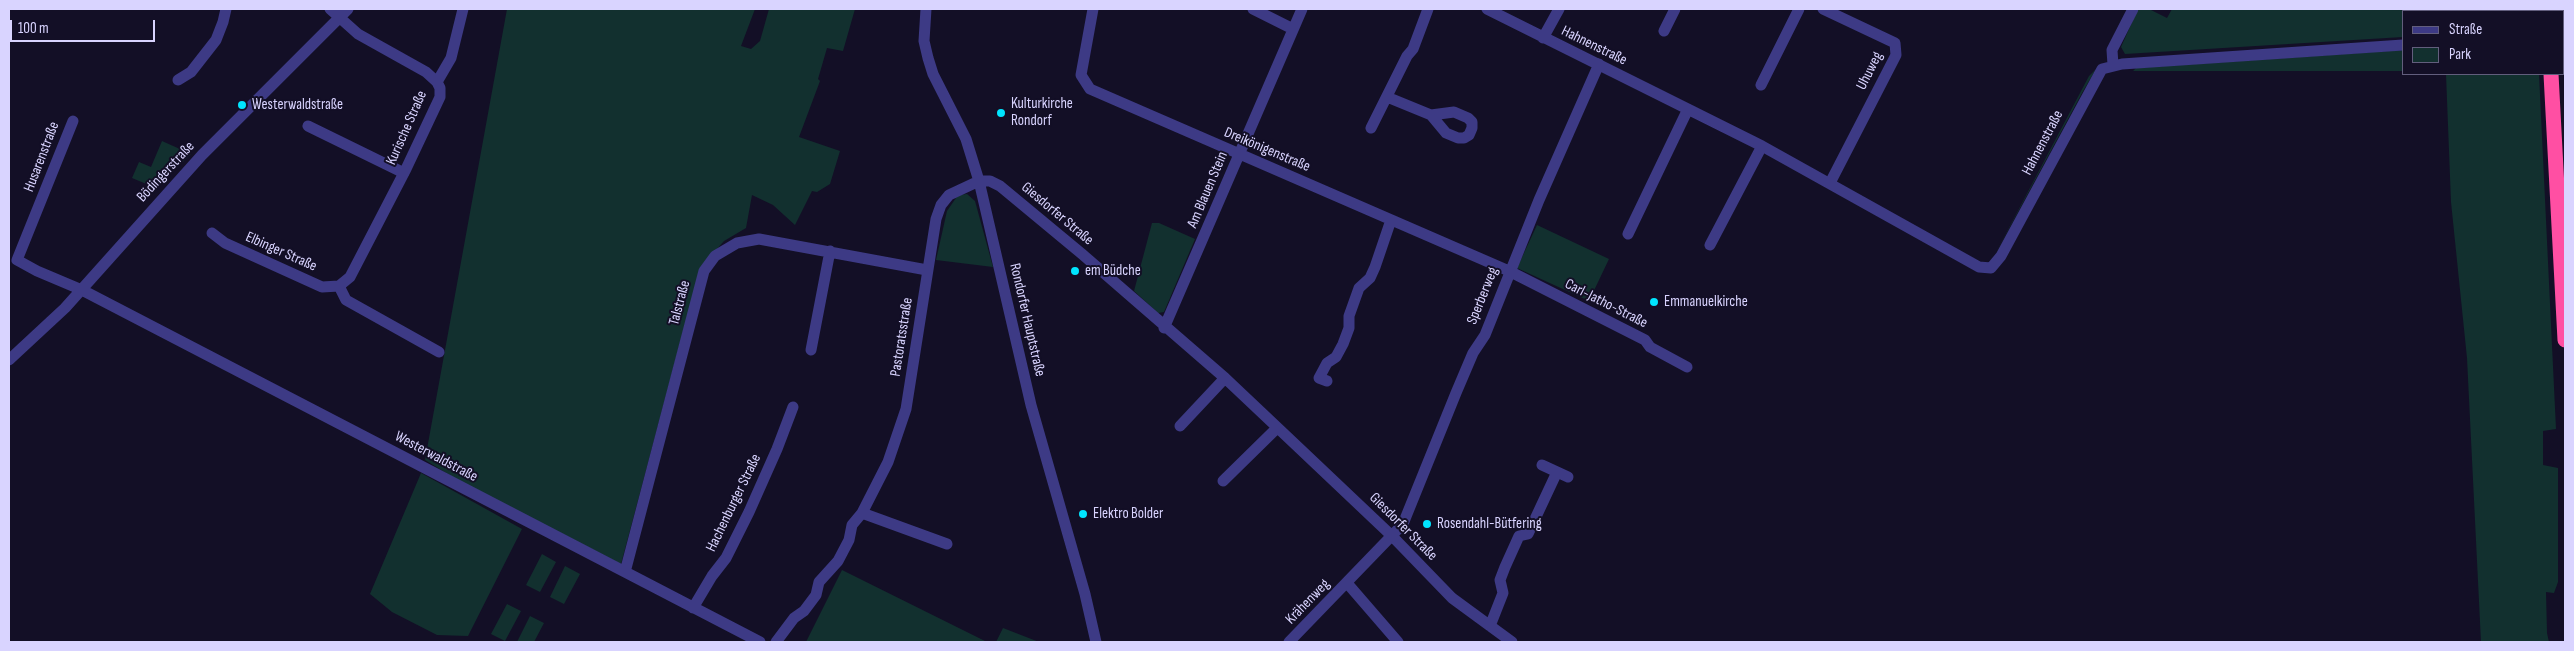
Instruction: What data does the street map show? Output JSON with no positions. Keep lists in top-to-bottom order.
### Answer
{
  "streets": {
    "street": [
      "Hahnenstraße",
      "Uhuweg",
      "Kurische Straße",
      "Dreikönigenstraße",
      "Husarenstraße",
      "Bödingerstraße",
      "Am Blauen Stein",
      "Giesdorfer Straße",
      "Elbinger Straße",
      "Sperberweg",
      "Talstraße",
      "Carl-Jatho-Straße",
      "Rondorfer Hauptstraße",
      "Pastoratsstraße",
      "Westerwaldstraße",
      "Hachenburger Straße",
      "Krähenweg"
    ]
  },
  "crossings": [
    ["Hahnenstraße", "Uhuweg"],
    ["Hahnenstraße", "Sperberweg"],
    ["Kurische Straße", "Bödingerstraße"],
    ["Kurische Straße", "Elbinger Straße"],
    ["Dreikönigenstraße", "Am Blauen Stein"],
    ["Dreikönigenstraße", "Sperberweg"],
    ["Dreikönigenstraße", "Carl-Jatho-Straße"],
    ["Husarenstraße", "Westerwaldstraße"],
    ["Bödingerstraße", "Westerwaldstraße"],
    ["Am Blauen Stein", "Giesdorfer Straße"],
    ["Giesdorfer Straße", "Sperberweg"],
    ["Giesdorfer Straße", "Rondorfer Hauptstraße"],
    ["Giesdorfer Straße", "Pastoratsstraße"],
    ["Giesdorfer Straße", "Krähenweg"],
    ["Sperberweg", "Carl-Jatho-Straße"],
    ["Sperberweg", "Krähenweg"],
    ["Talstraße", "Pastoratsstraße"],
    ["Talstraße", "Westerwaldstraße"],
    ["Rondorfer Hauptstraße", "Pastoratsstraße"],
    ["Westerwaldstraße", "Hachenburger Straße"]
  ],
  "places": [
    "Westerwaldstraße",
    "Kulturkirche Rondorf",
    "em Büdche",
    "Emmanuelkirche",
    "Elektro Bolder",
    "Rosendahl-Bütfering"
  ],
  "legend": ["Straße", "Park"],
  "scale_bar": "100 m"
}
